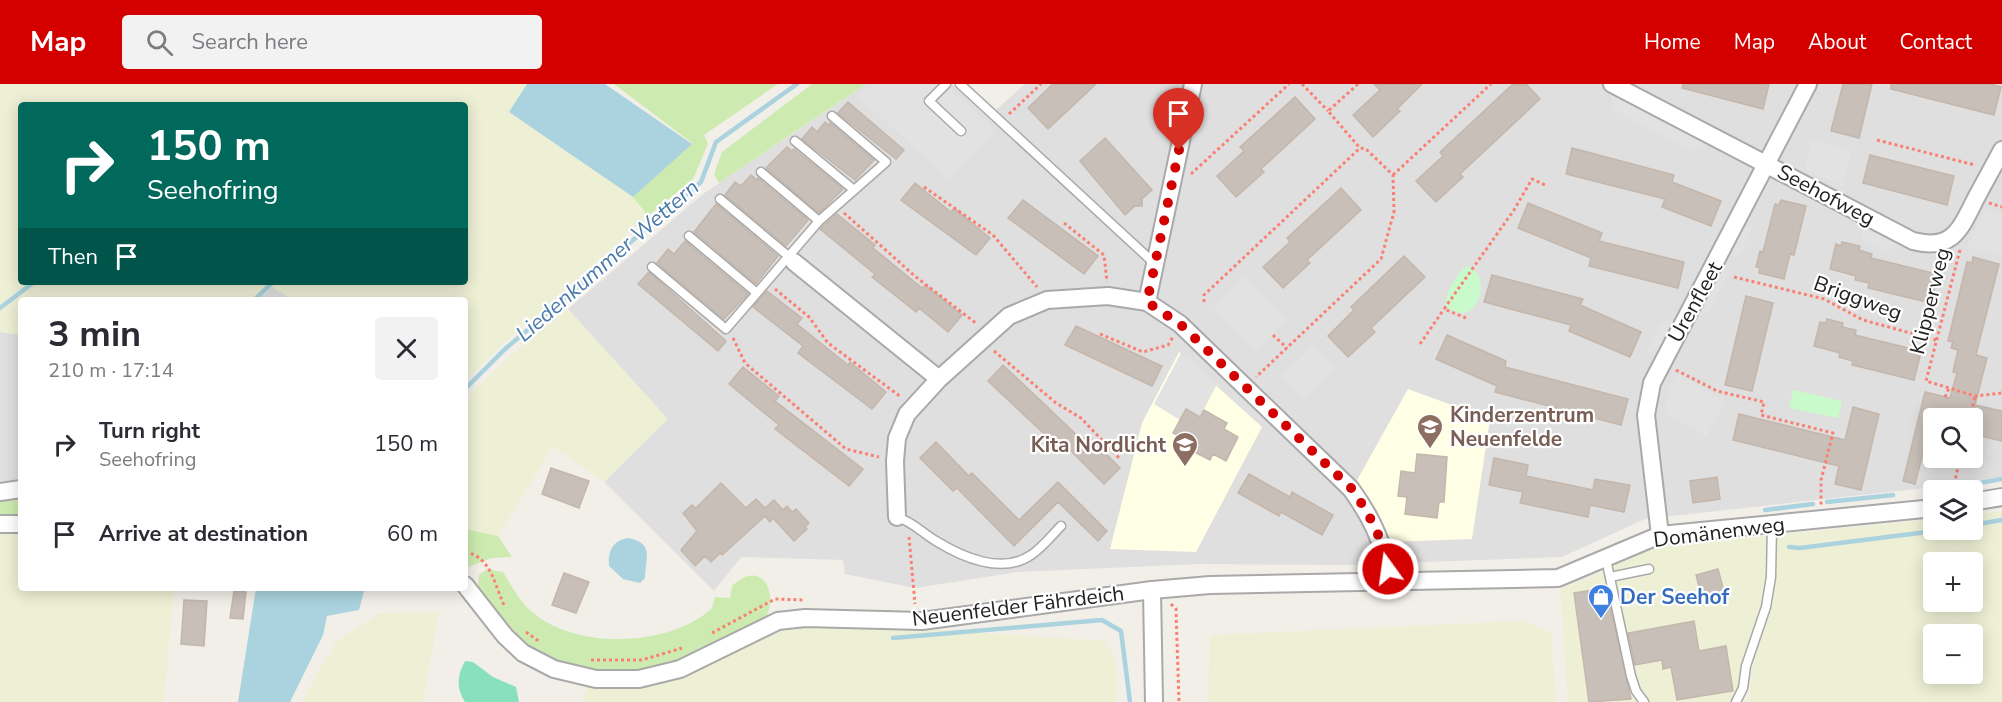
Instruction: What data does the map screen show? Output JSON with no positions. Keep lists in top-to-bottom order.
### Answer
{
  "streets": {
    "street": [
      "Seehofweg",
      "Urenfleet",
      "Domänenweg",
      "Neuenfelder Fährdeich"
    ],
    "path": ["Briggweg", "Klipperweg"]
  },
  "crossings": [
    ["Seehofweg", "Klipperweg"],
    ["Seehofweg", "Urenfleet"],
    ["Briggweg", "Klipperweg"],
    ["Urenfleet", "Domänenweg"],
    ["Domänenweg", "Neuenfelder Fährdeich"]
  ],
  "water": ["Liedenkummer Wettern"],
  "places": {
    "school or university": ["Kinderzentrum Neuenfelde", "Kita Nordlicht"],
    "shop": ["Der Seehof"]
  },
  "page": {
    "header": "Map",
    "search": "Search here",
    "nav": [
      "Home",
      "Map",
      "About",
      "Contact"
    ],
    "turn": ["150 m", "Seehofring"],
    "then": "Then",
    "heading": ["3 min", "210 m · 17:14"],
    "list": [
      {
        "name": "Turn right",
        "note": "Seehofring",
        "value": "150 m"
      },
      {
        "name": "Arrive at destination",
        "value": "60 m"
      }
    ],
    "map_buttons": ["+", "−"]
  }
}
